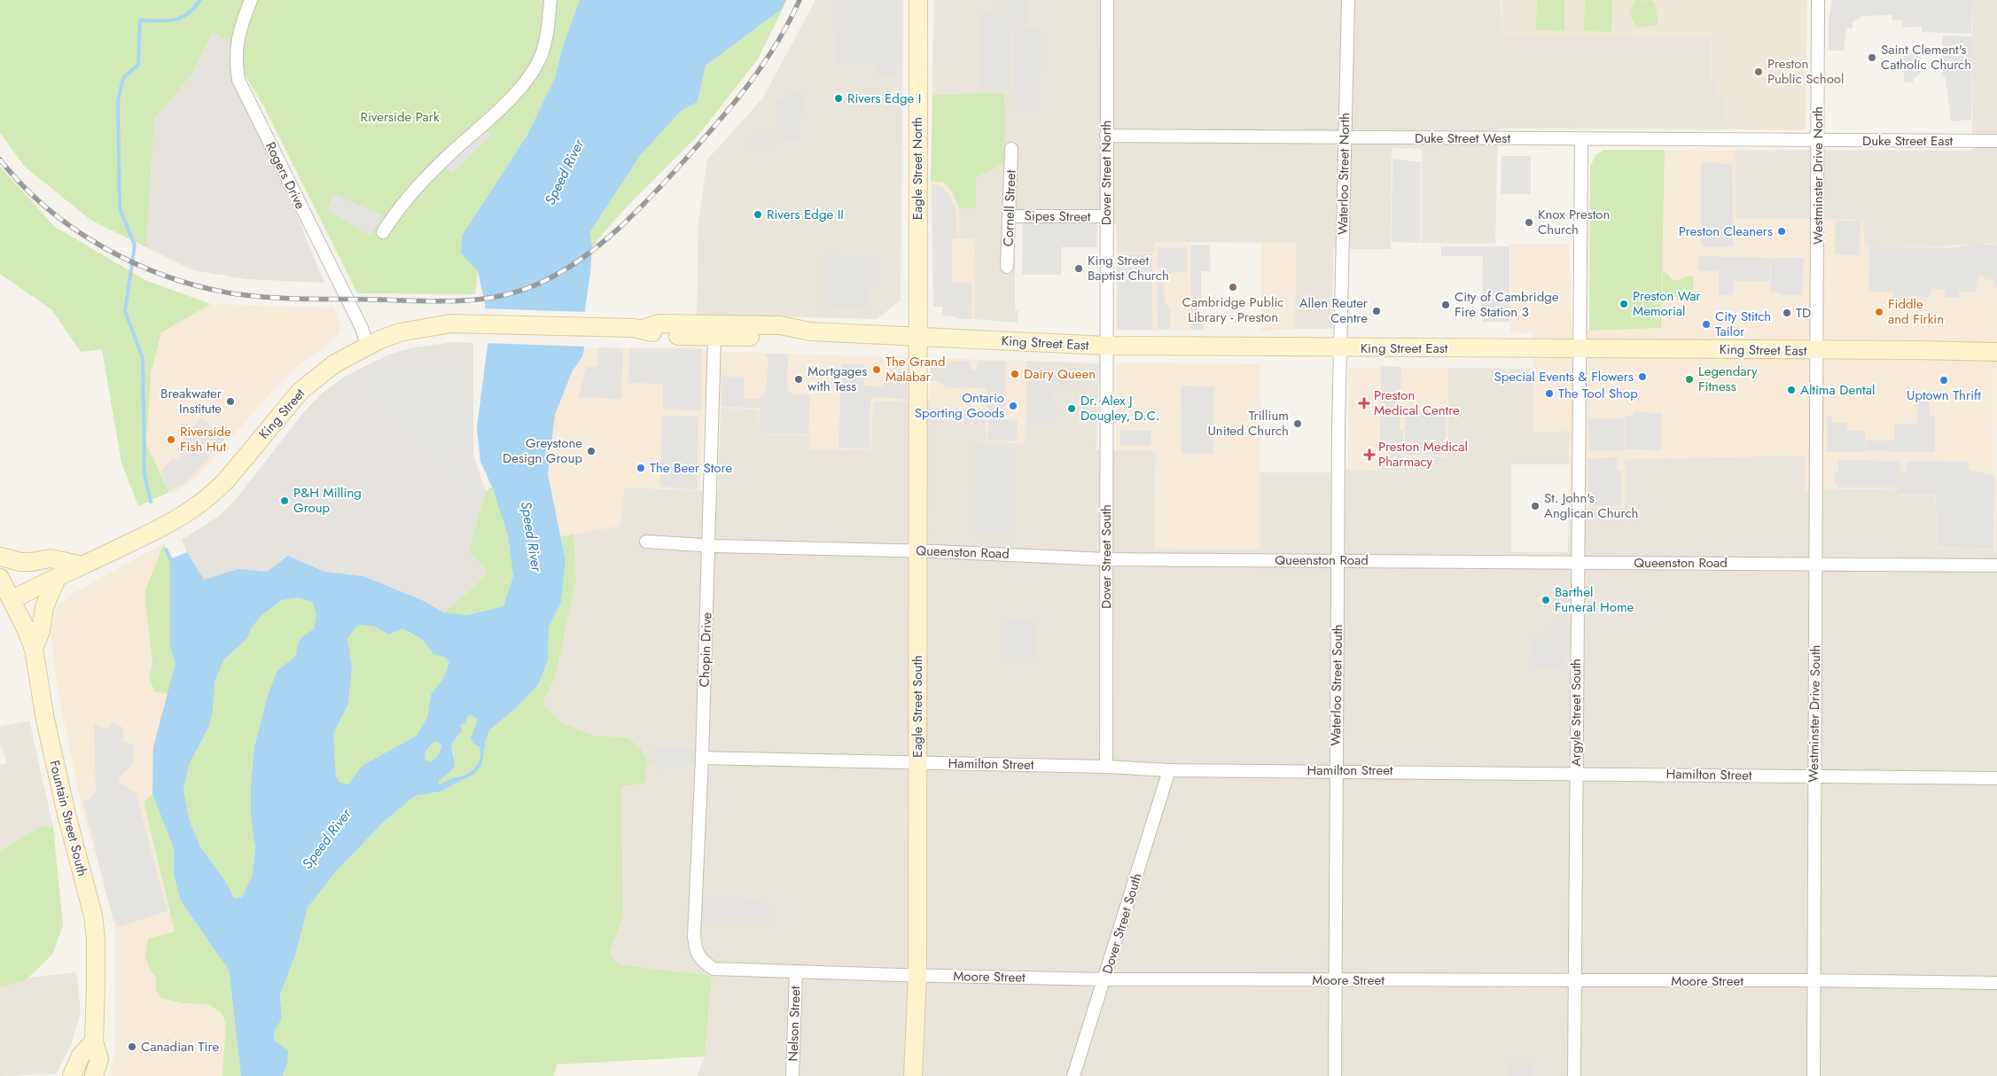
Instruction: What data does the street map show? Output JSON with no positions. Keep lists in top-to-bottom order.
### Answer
{
  "streets": {
    "main road": [
      "Eagle Street North",
      "King Street East",
      "King Street",
      "Eagle Street South",
      "Fountain Street South"
    ],
    "street": [
      "Duke Street West",
      "Duke Street East",
      "Dover Street North",
      "Waterloo Street North",
      "Rogers Drive",
      "Westminster Drive North",
      "Cornell Street",
      "Sipes Street",
      "Queenston Road",
      "Dover Street South",
      "Chopin Drive",
      "Waterloo Street South",
      "Argyle Street South",
      "Westminster Drive South",
      "Hamilton Street",
      "Moore Street",
      "Nelson Street"
    ]
  },
  "crossings": [
    ["Duke Street West", "Duke Street East"],
    ["Duke Street West", "Dover Street North"],
    ["Duke Street West", "Waterloo Street North"],
    ["Duke Street West", "Westminster Drive North"],
    ["Duke Street West", "Argyle Street South"],
    ["Duke Street East", "Westminster Drive North"],
    ["Eagle Street North", "King Street East"],
    ["Eagle Street North", "Eagle Street South"],
    ["Dover Street North", "Sipes Street"],
    ["Dover Street North", "King Street East"],
    ["Dover Street North", "Dover Street South"],
    ["Waterloo Street North", "King Street East"],
    ["Waterloo Street North", "Waterloo Street South"],
    ["Rogers Drive", "King Street"],
    ["Westminster Drive North", "King Street East"],
    ["Westminster Drive North", "Westminster Drive South"],
    ["Cornell Street", "Sipes Street"],
    ["King Street East", "King Street"],
    ["King Street East", "Dover Street South"],
    ["King Street East", "Chopin Drive"],
    ["King Street East", "Waterloo Street South"],
    ["King Street East", "Eagle Street South"],
    ["King Street East", "Argyle Street South"],
    ["King Street East", "Westminster Drive South"],
    ["King Street", "Fountain Street South"],
    ["Queenston Road", "Dover Street South"],
    ["Queenston Road", "Chopin Drive"],
    ["Queenston Road", "Waterloo Street South"],
    ["Queenston Road", "Eagle Street South"],
    ["Queenston Road", "Argyle Street South"],
    ["Queenston Road", "Westminster Drive South"],
    ["Dover Street South", "Hamilton Street"],
    ["Dover Street South", "Moore Street"],
    ["Chopin Drive", "Hamilton Street"],
    ["Chopin Drive", "Moore Street"],
    ["Waterloo Street South", "Hamilton Street"],
    ["Waterloo Street South", "Moore Street"],
    ["Eagle Street South", "Hamilton Street"],
    ["Eagle Street South", "Moore Street"],
    ["Argyle Street South", "Hamilton Street"],
    ["Argyle Street South", "Moore Street"],
    ["Westminster Drive South", "Hamilton Street"],
    ["Westminster Drive South", "Moore Street"],
    ["Moore Street", "Nelson Street"]
  ],
  "water": ["Speed River"],
  "parks": ["Riverside Park"],
  "places": {
    "other": [
      "Saint Clement's Catholic Church",
      "Preston Public School",
      "Rivers Edge I",
      "Rivers Edge II",
      "Knox Preston Church",
      "Preston Cleaners",
      "King Street Baptist Church",
      "Cambridge Public Library - Preston",
      "Preston War Memorial",
      "City of Cambridge Fire Station 3",
      "Allen Reuter Centre",
      "Fiddle and Firkin",
      "TD",
      "City Stitch Tailor",
      "The Grand Malabar",
      "Dairy Queen",
      "Special Events & Flowers",
      "Mortgages with Tess",
      "Legendary Fitness",
      "Uptown Thrift",
      "Altima Dental",
      "The Tool Shop",
      "Breakwater Institute",
      "Ontario Sporting Goods",
      "Dr. Alex J Dougley, D.C.",
      "Trillium United Church",
      "Riverside Fish Hut",
      "Greystone Design Group",
      "The Beer Store",
      "P&H Milling Group",
      "St. John's Anglican Church",
      "Barthel Funeral Home",
      "Canadian Tire"
    ],
    "health": ["Preston Medical Centre", "Preston Medical Pharmacy"]
  }
}
